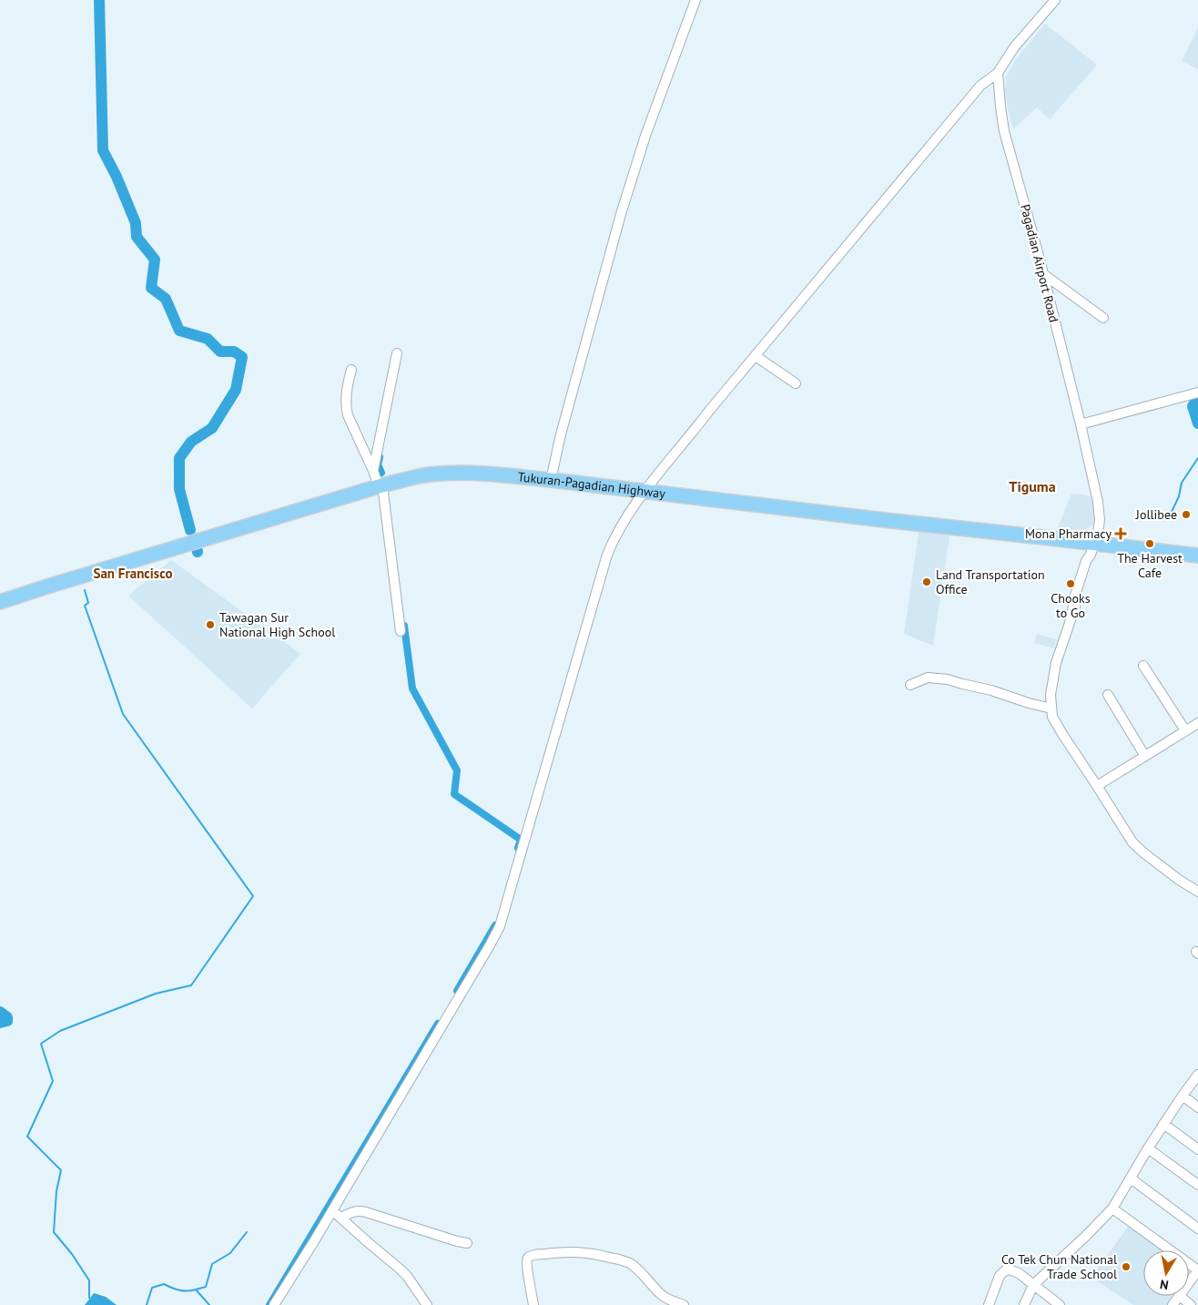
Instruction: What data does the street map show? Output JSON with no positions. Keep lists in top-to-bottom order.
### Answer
{
  "streets": {
    "highway": ["Tukuran-Pagadian Highway"],
    "street": ["Pagadian Airport Road"]
  },
  "crossings": [
    ["Pagadian Airport Road", "Tukuran-Pagadian Highway"]
  ],
  "districts": ["Tiguma", "San Francisco"],
  "places": {
    "other": [
      "Jollibee",
      "The Harvest Cafe",
      "Land Transportation Office",
      "Chooks to Go",
      "Tawagan Sur National High School",
      "Co Tek Chun National Trade School"
    ],
    "health": ["Mona Pharmacy"]
  },
  "north": "bottom"
}
